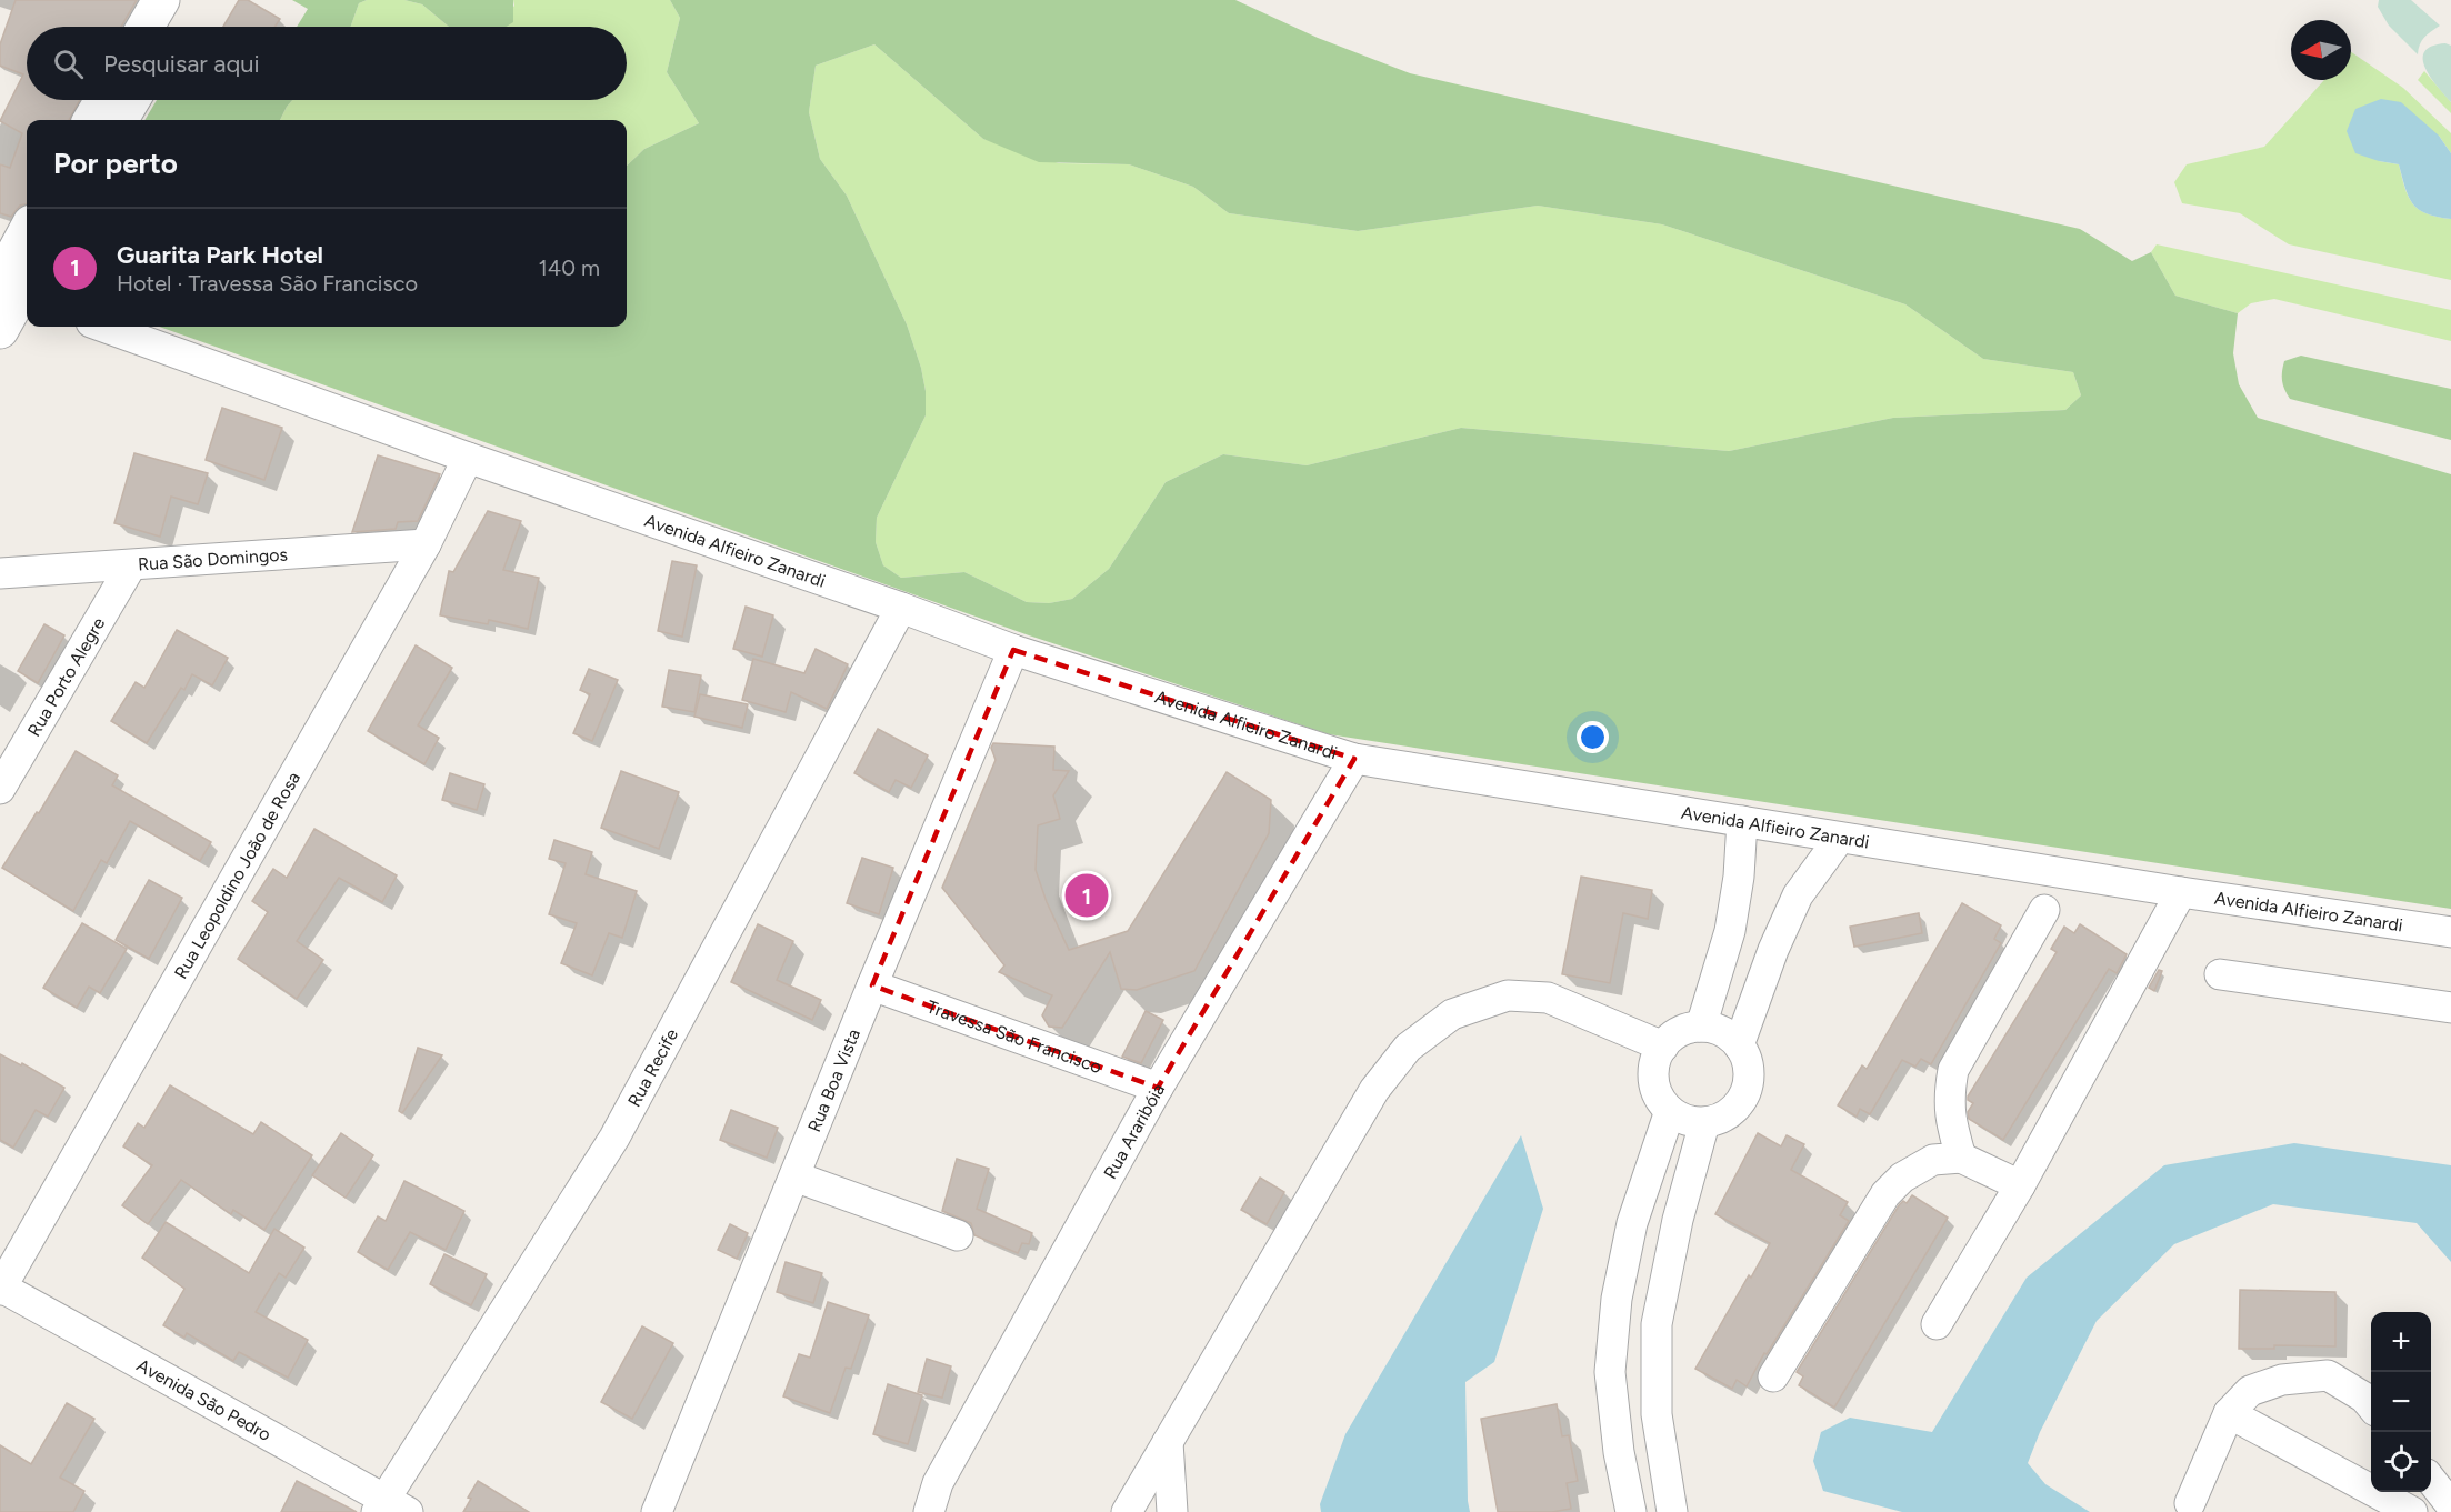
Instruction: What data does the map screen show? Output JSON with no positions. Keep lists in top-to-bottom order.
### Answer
{
  "streets": {
    "street": [
      "Avenida Alfieiro Zanardi",
      "Rua São Domingos",
      "Rua Porto Alegre",
      "Rua Leopoldino João de Rosa",
      "Travessa São Francisco",
      "Rua Recife",
      "Rua Boa Vista",
      "Rua Araribóia",
      "Avenida São Pedro"
    ]
  },
  "crossings": [
    ["Avenida Alfieiro Zanardi", "Rua Leopoldino João de Rosa"],
    ["Avenida Alfieiro Zanardi", "Rua Recife"],
    ["Avenida Alfieiro Zanardi", "Rua Boa Vista"],
    ["Avenida Alfieiro Zanardi", "Rua Araribóia"],
    ["Rua São Domingos", "Rua Porto Alegre"],
    ["Rua São Domingos", "Rua Leopoldino João de Rosa"],
    ["Rua Leopoldino João de Rosa", "Avenida São Pedro"],
    ["Travessa São Francisco", "Rua Boa Vista"],
    ["Travessa São Francisco", "Rua Araribóia"],
    ["Rua Recife", "Avenida São Pedro"]
  ],
  "north": "left",
  "page": {
    "search": "Pesquisar aqui",
    "heading": "Por perto",
    "list": [
      {
        "mark": "1",
        "name": "Guarita Park Hotel",
        "note": "Hotel · Travessa São Francisco",
        "value": "140 m"
      }
    ],
    "pins": "1",
    "map_buttons": ["+", "−"]
  }
}
